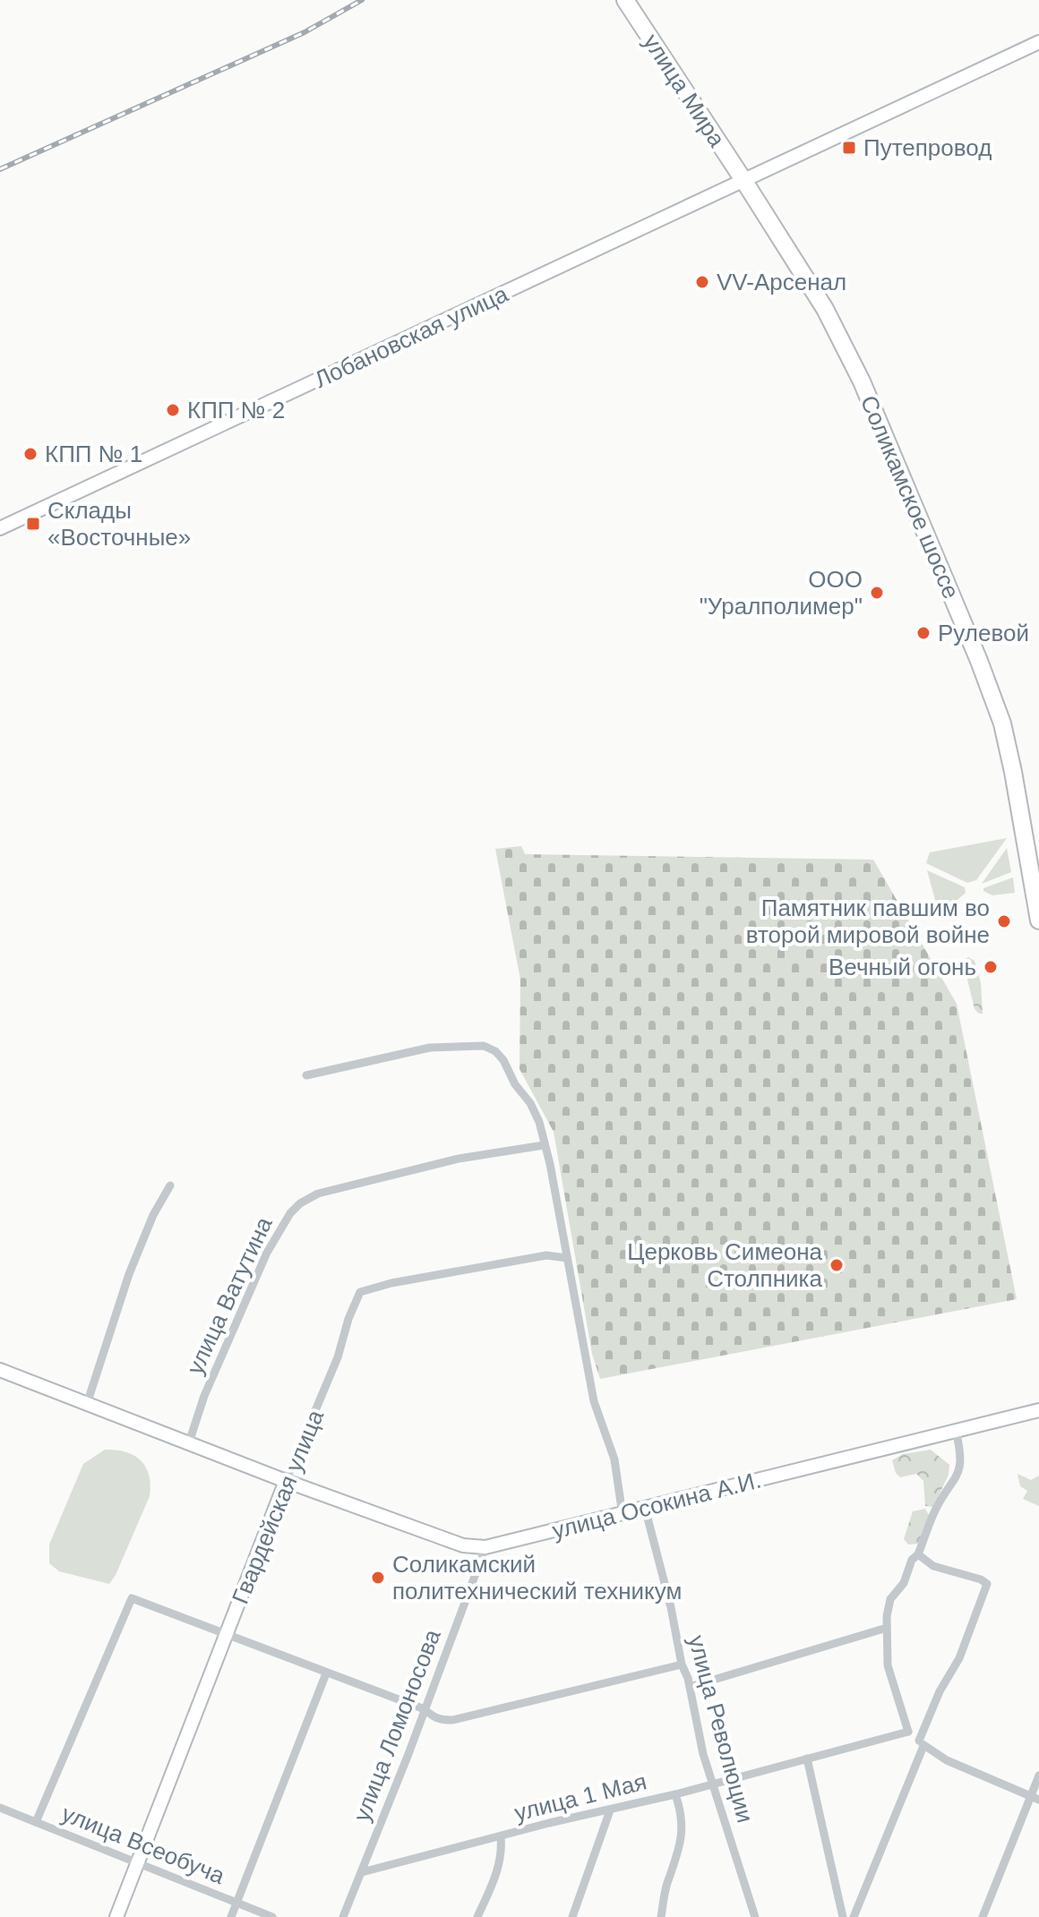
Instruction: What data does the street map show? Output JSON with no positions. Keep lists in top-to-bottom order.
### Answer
{
  "streets": {
    "highway": ["улица Мира", "Соликамское шоссе"],
    "street": [
      "Лобановская улица",
      "улица Ватутина",
      "улица Осокина А.И.",
      "Гвардейская улица",
      "улица Ломоносова",
      "улица Революции",
      "улица 1 Мая",
      "улица Всеобуча"
    ]
  },
  "crossings": [
    ["улица Мира", "Лобановская улица"],
    ["улица Мира", "Соликамское шоссе"],
    ["Лобановская улица", "Соликамское шоссе"],
    ["улица Ватутина", "улица Осокина А.И."],
    ["улица Осокина А.И.", "Гвардейская улица"],
    ["улица Осокина А.И.", "улица Ломоносова"],
    ["улица Осокина А.И.", "улица Революции"],
    ["Гвардейская улица", "улица Всеобуча"],
    ["улица Ломоносова", "улица 1 Мая"],
    ["улица Революции", "улица 1 Мая"]
  ],
  "places": {
    "transit": ["Путепровод", "Склады «Восточные»"],
    "other": [
      "VV-Арсенал",
      "КПП № 2",
      "КПП № 1",
      "OOO \"Уралполимер\"",
      "Рулевой",
      "Памятник павшим во второй мировой войне",
      "Вечный огонь",
      "Церковь Симеона Столпника",
      "Соликамский политехнический техникум"
    ]
  }
}
